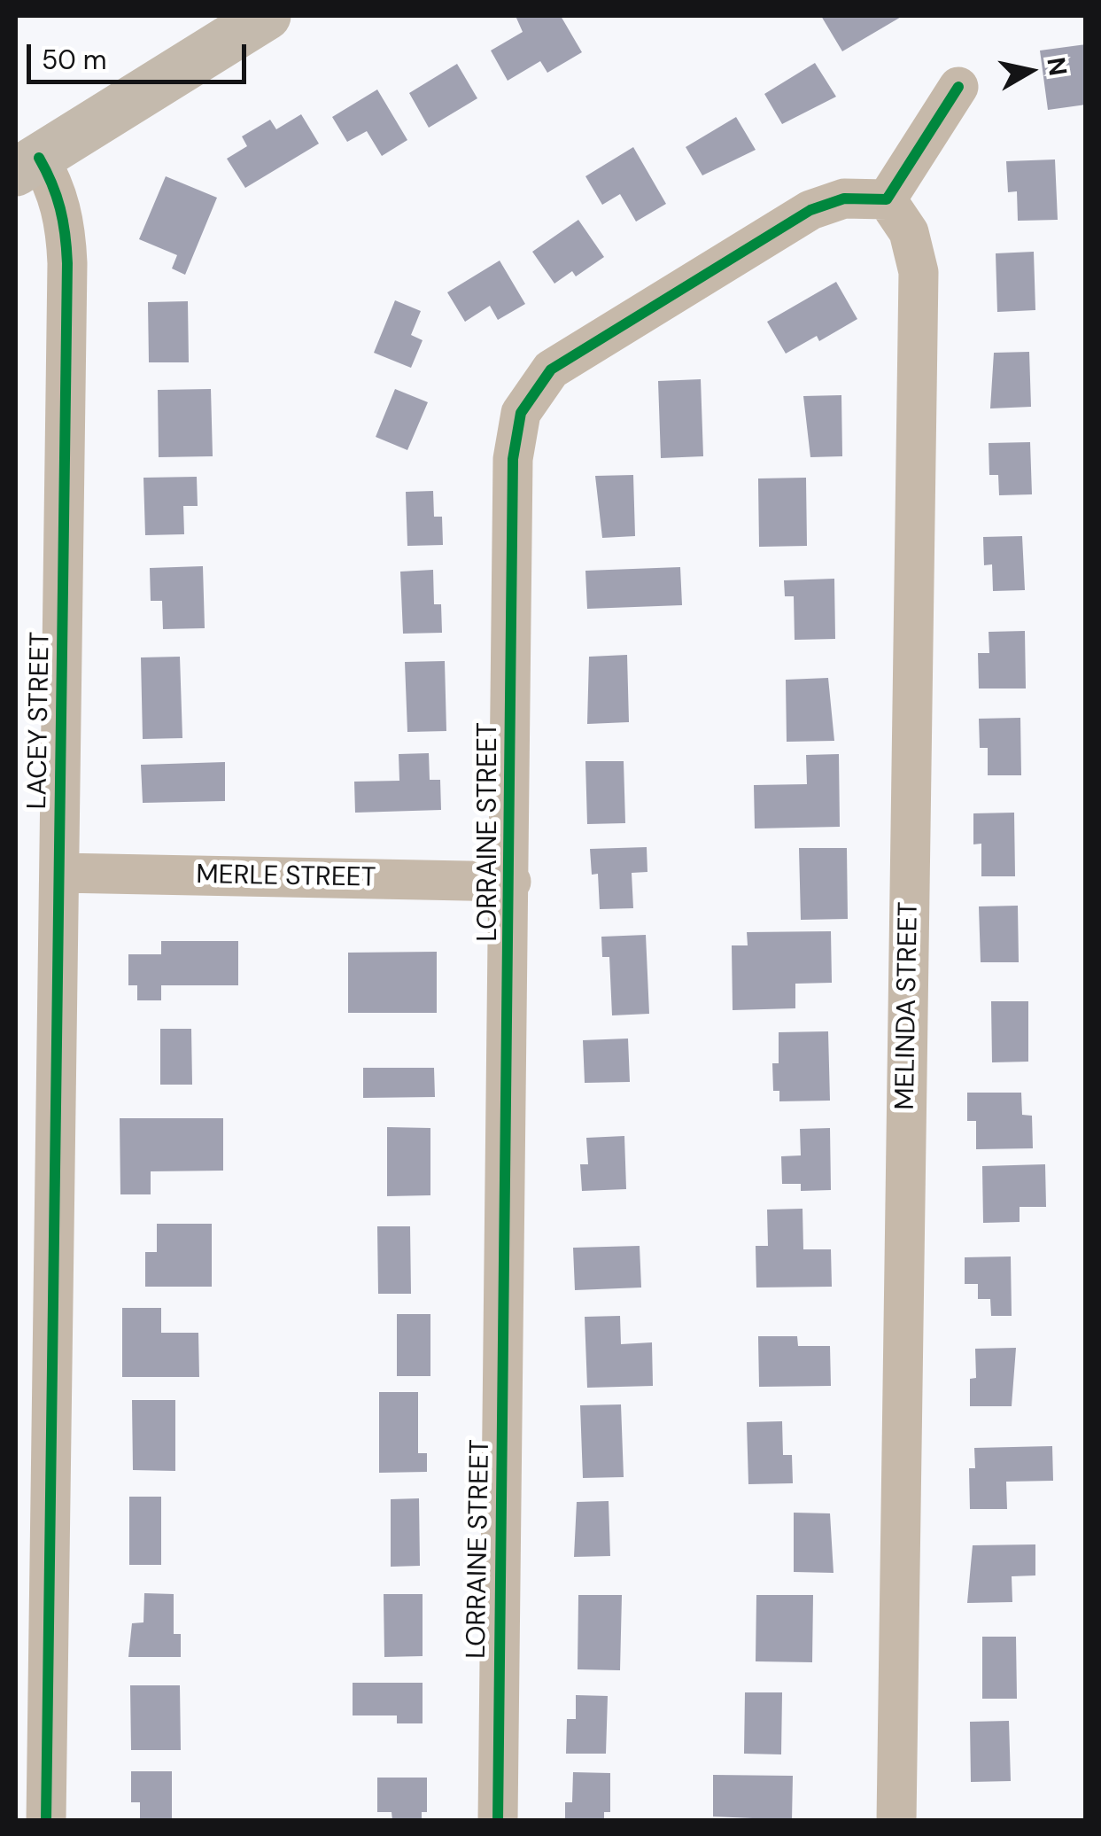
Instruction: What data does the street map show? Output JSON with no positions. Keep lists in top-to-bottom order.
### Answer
{
  "streets": {
    "street": [
      "LACEY STREET",
      "LORRAINE STREET",
      "MERLE STREET",
      "MELINDA STREET"
    ]
  },
  "crossings": [
    ["LACEY STREET", "MERLE STREET"],
    ["LORRAINE STREET", "MERLE STREET"],
    ["LORRAINE STREET", "MELINDA STREET"]
  ],
  "scale_bar": "50 m",
  "north": "right"
}
